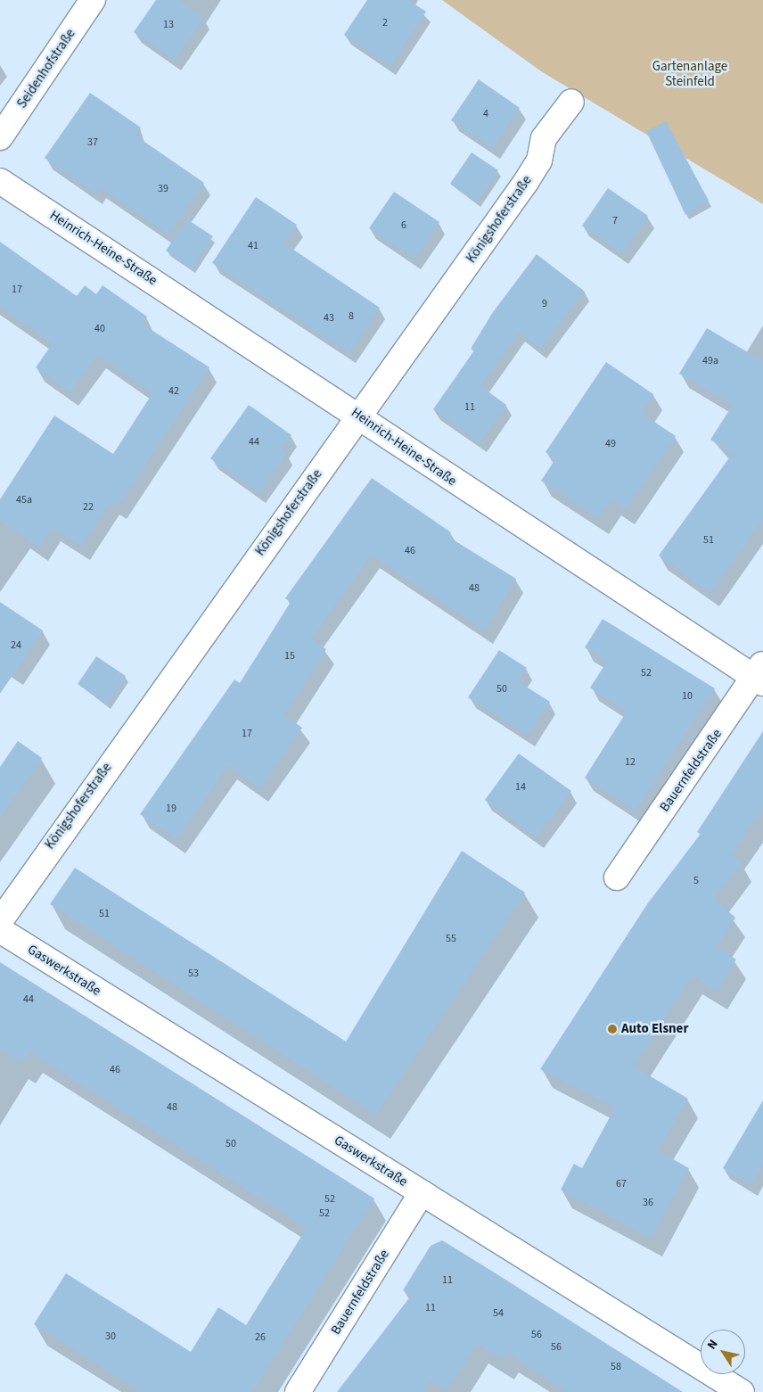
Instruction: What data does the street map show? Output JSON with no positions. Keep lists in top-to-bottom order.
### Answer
{
  "streets": {
    "street": [
      "Seidenhofstraße",
      "Königshoferstraße",
      "Heinrich-Heine-Straße",
      "Bauernfeldstraße",
      "Gaswerkstraße"
    ]
  },
  "crossings": [
    ["Königshoferstraße", "Heinrich-Heine-Straße"],
    ["Heinrich-Heine-Straße", "Bauernfeldstraße"],
    ["Bauernfeldstraße", "Gaswerkstraße"]
  ],
  "parks": ["Gartenanlage Steinfeld"],
  "places": ["Auto Elsner"],
  "house_numbers": [
    "2",
    "13",
    "4",
    "37",
    "39",
    "7",
    "6",
    "41",
    "17",
    "9",
    "8",
    "43",
    "40",
    "49a",
    "42",
    "11",
    "44",
    "49",
    "45a",
    "22",
    "51",
    "46",
    "48",
    "24",
    "15",
    "52",
    "50",
    "10",
    "17",
    "12",
    "14",
    "19",
    "5",
    "51",
    "55",
    "53",
    "44",
    "46",
    "48",
    "50",
    "67",
    "52",
    "36",
    "52",
    "11",
    "11",
    "54",
    "56",
    "30",
    "26",
    "56",
    "58"
  ],
  "north": "top left"
}
